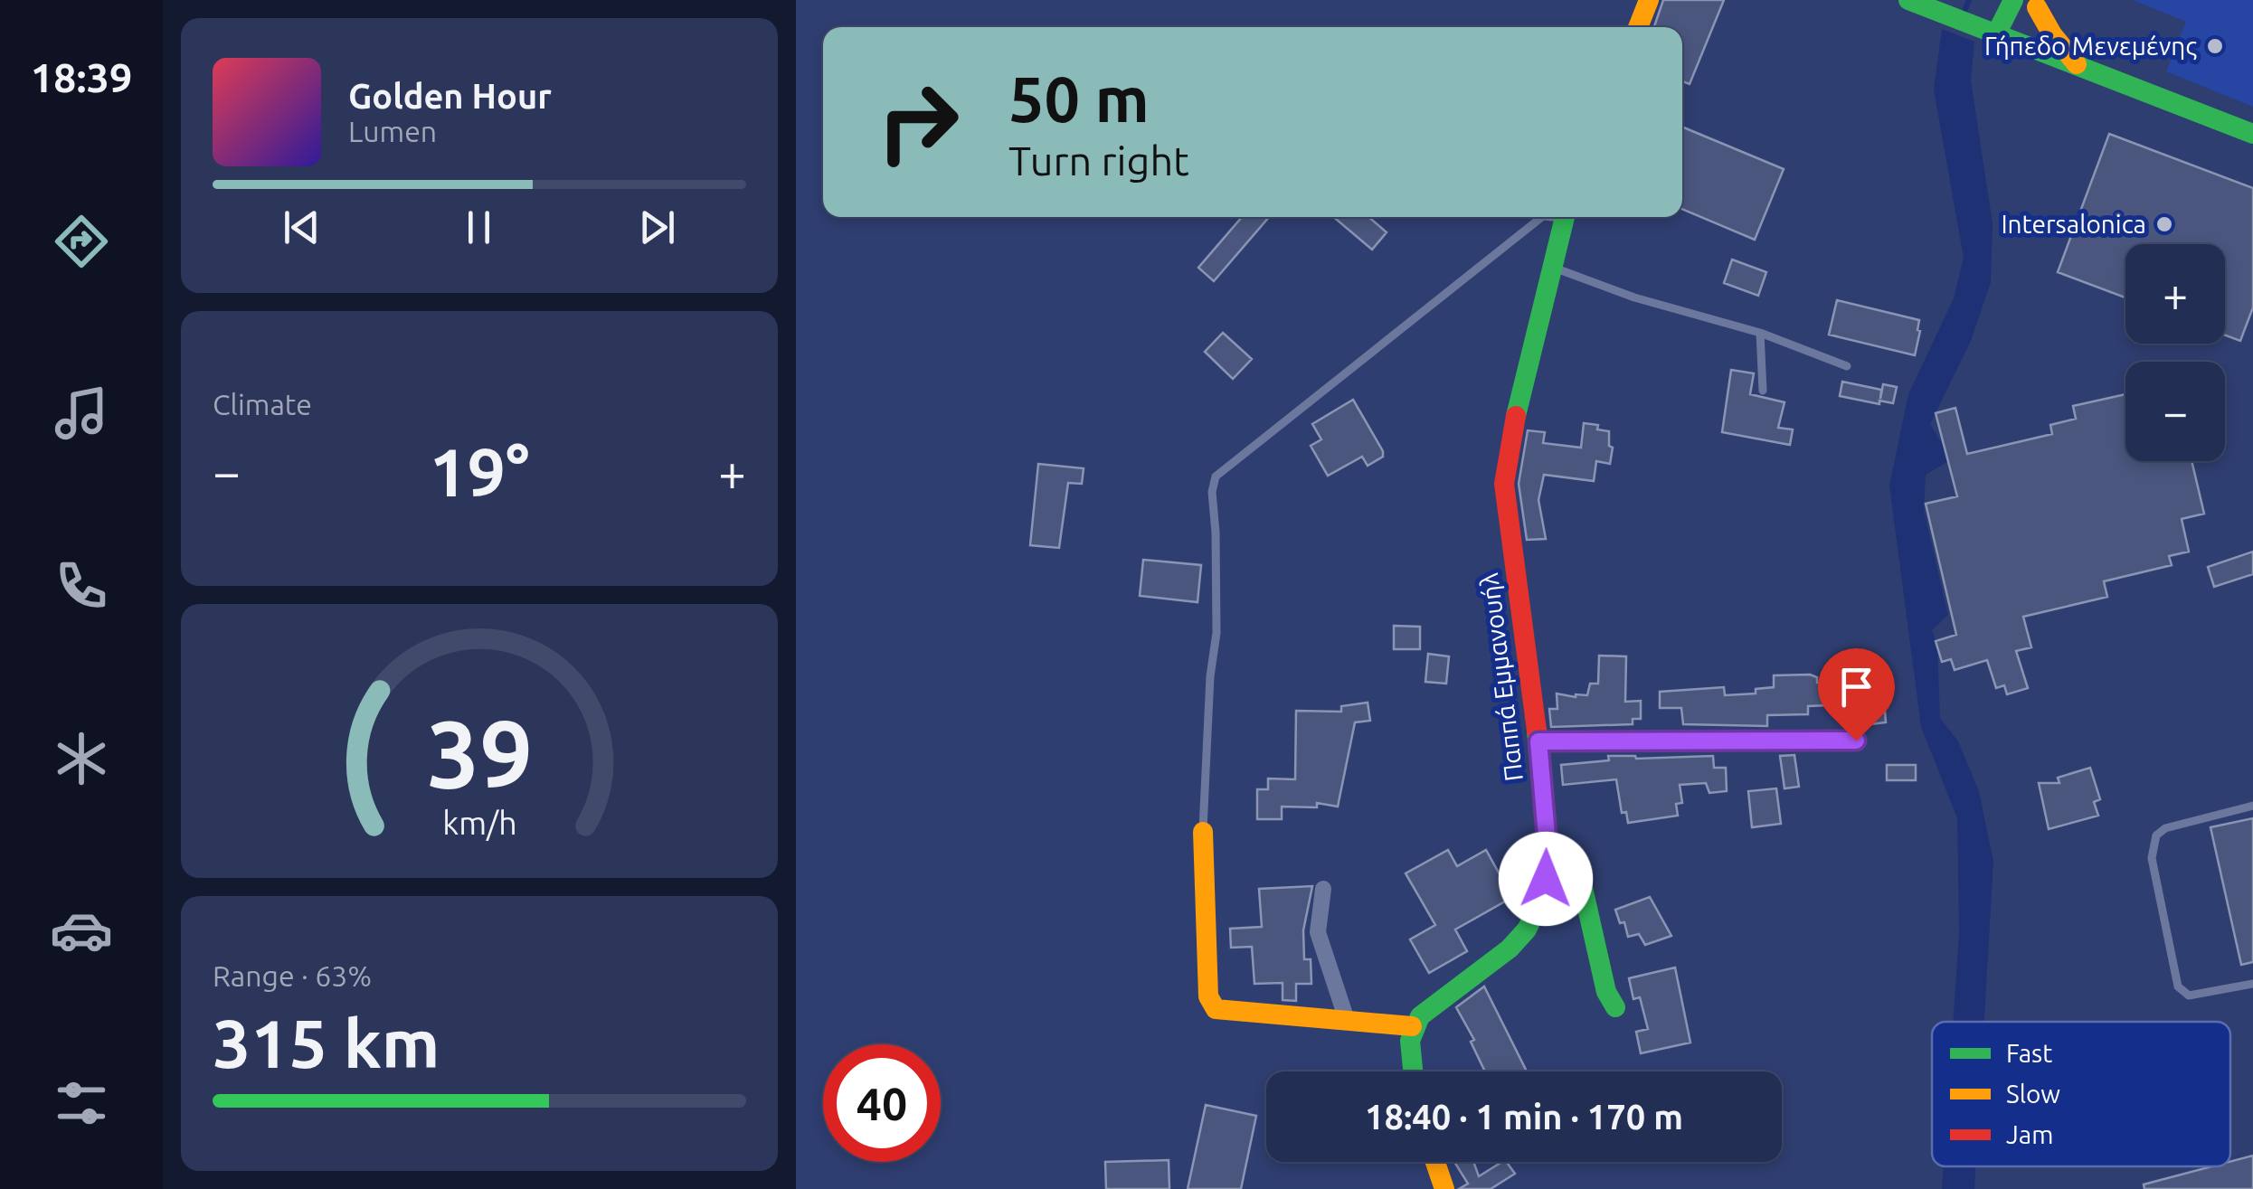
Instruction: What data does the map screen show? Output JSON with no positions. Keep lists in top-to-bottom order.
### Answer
{
  "streets": {
    "street": ["Παππά Εμμανουήλ"]
  },
  "places": ["Γήπεδο Μενεμένης", "Intersalonica"],
  "legend": ["Fast", "Slow", "Jam"],
  "page": {
    "tabs": "18:39",
    "turn": ["50 m", "Turn right"],
    "song": ["Golden Hour", "Lumen"],
    "map_buttons": ["+", "−"],
    "tile": [
      "Climate",
      ["Range · 63%", "315 km"]
    ],
    "heat": ["−", "19°", "+"],
    "limit": "40",
    "trip": "18:40 · 1 min · 170 m",
    "gauge": ["39", "km/h"]
  }
}
